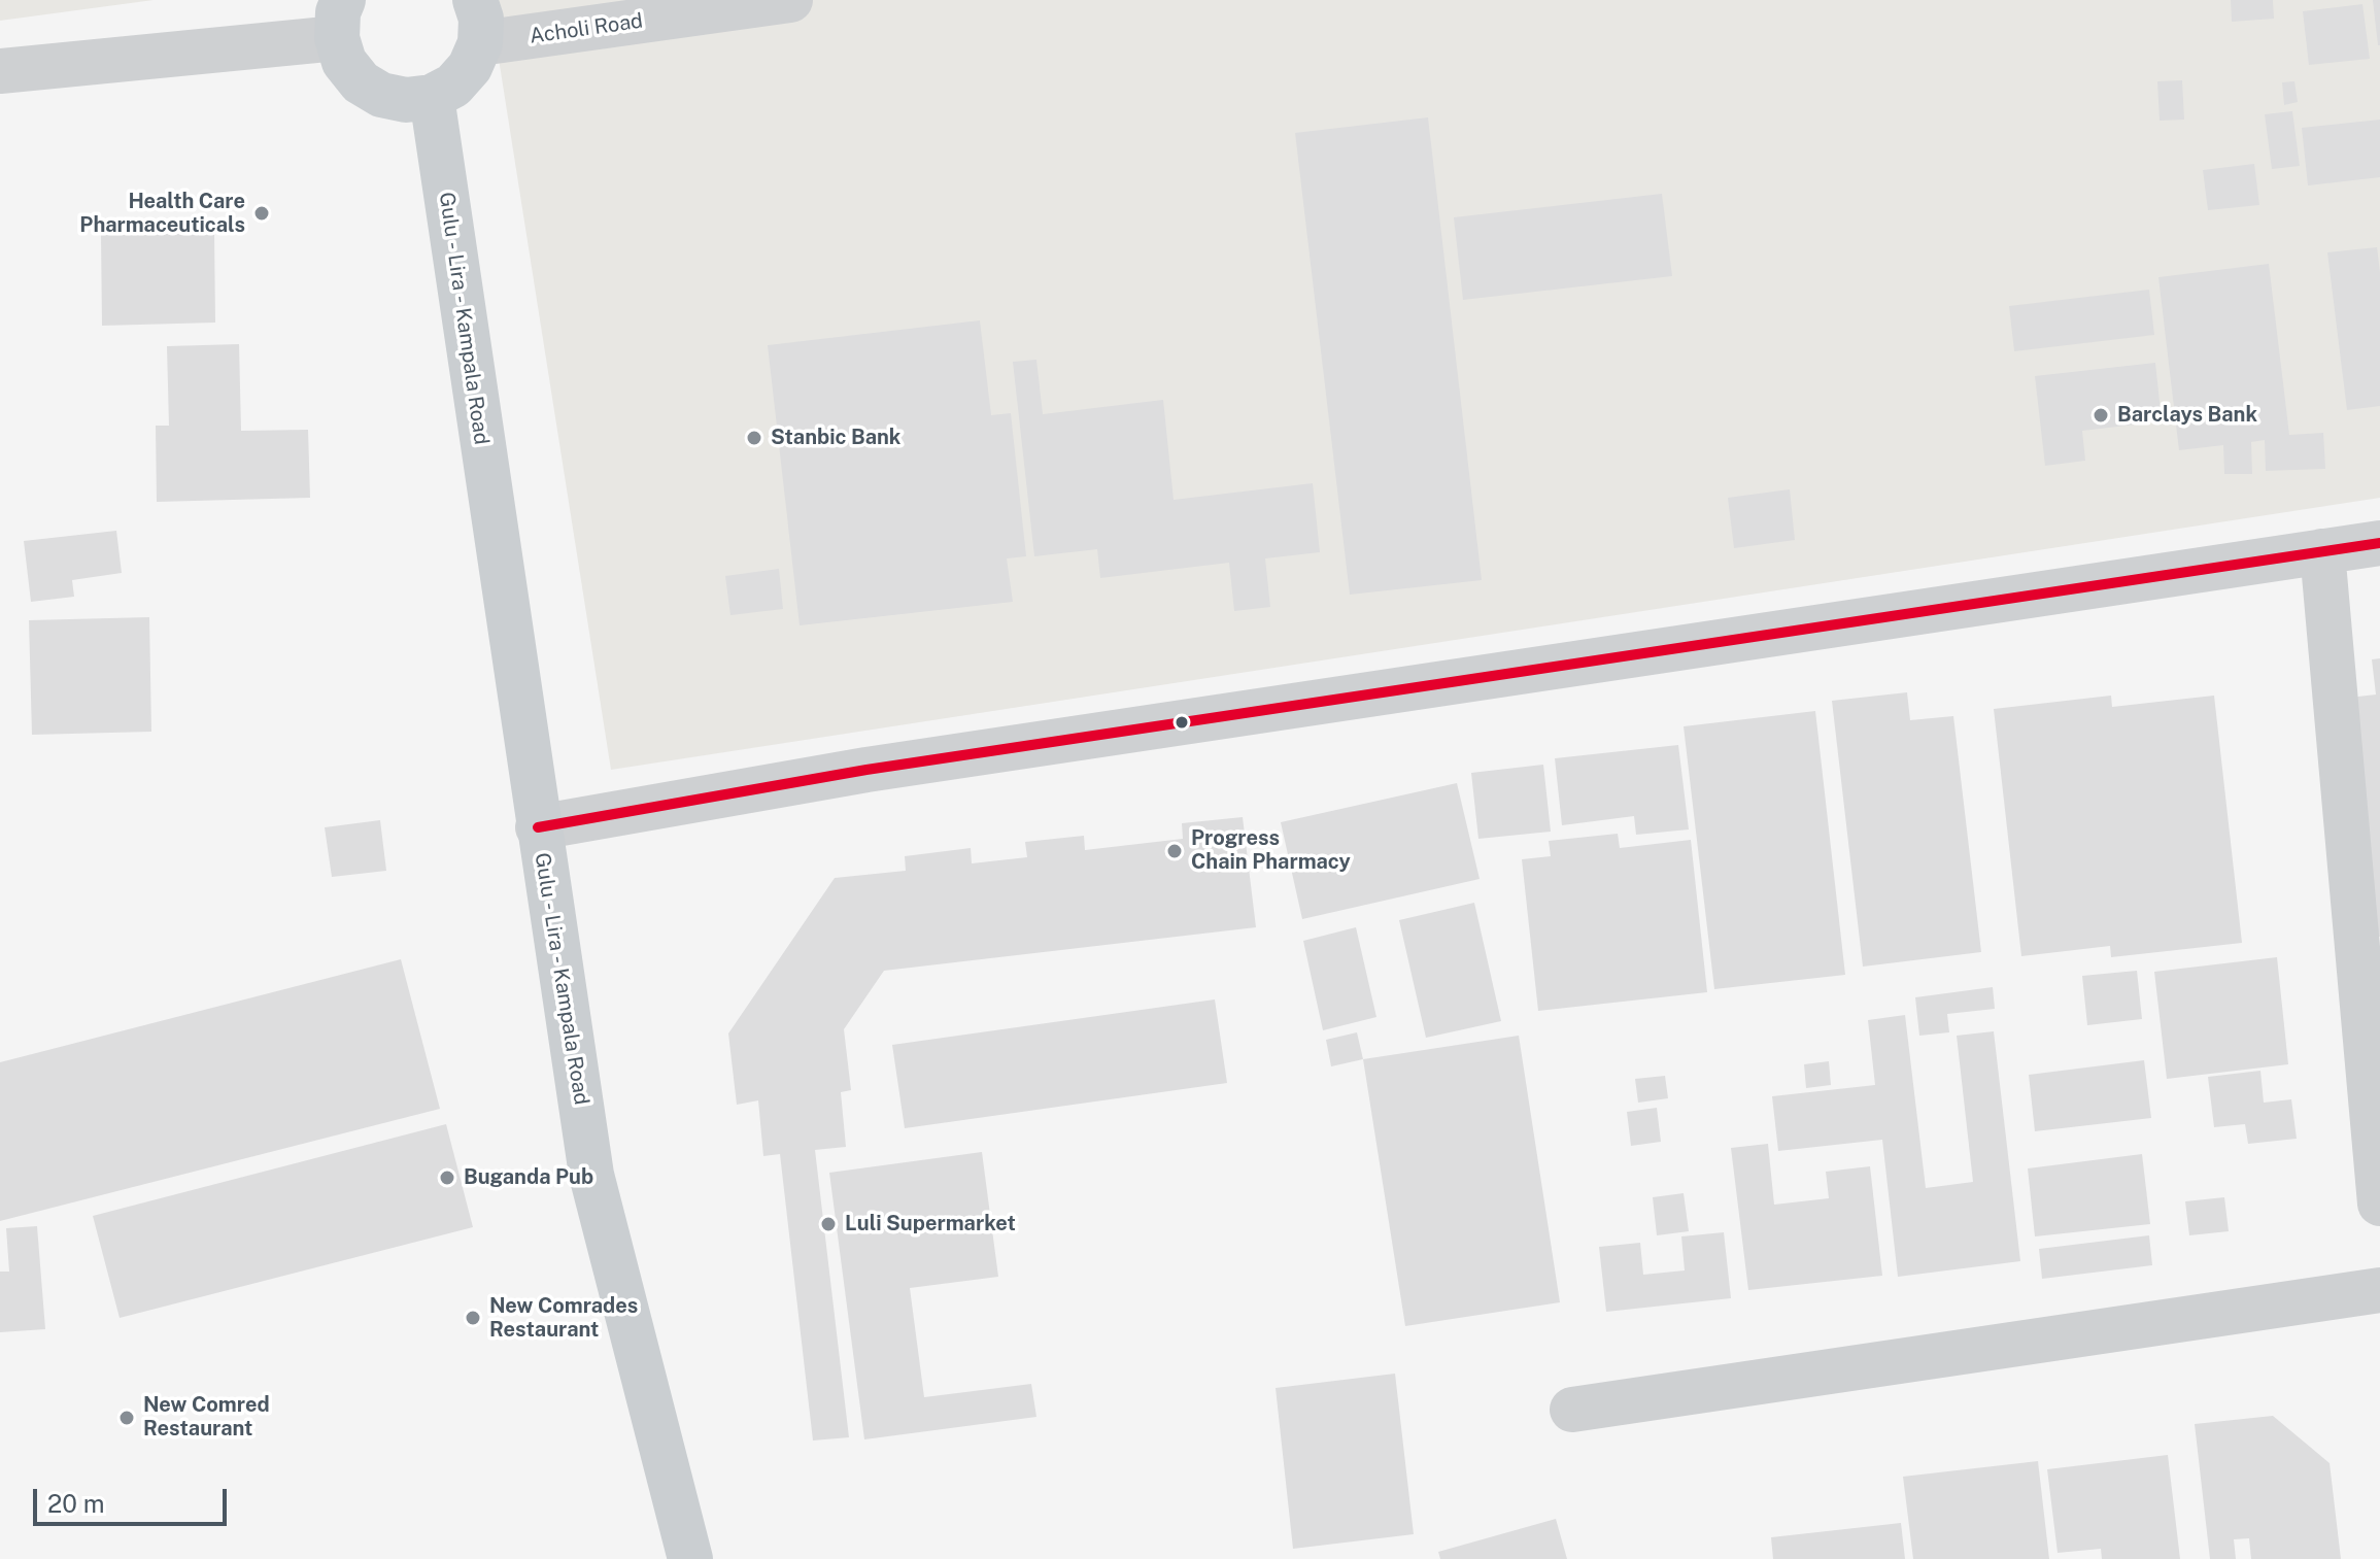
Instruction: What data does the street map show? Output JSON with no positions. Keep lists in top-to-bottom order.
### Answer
{
  "streets": {
    "main road": ["Gulu - Lira - Kampala Road"],
    "street": ["Acholi Road"]
  },
  "places": [
    "Health Care Pharmaceuticals",
    "Barclays Bank",
    "Stanbic Bank",
    "Progress Chain Pharmacy",
    "Buganda Pub",
    "Luli Supermarket",
    "New Comrades Restaurant",
    "New Comred Restaurant"
  ],
  "scale_bar": "20 m"
}
